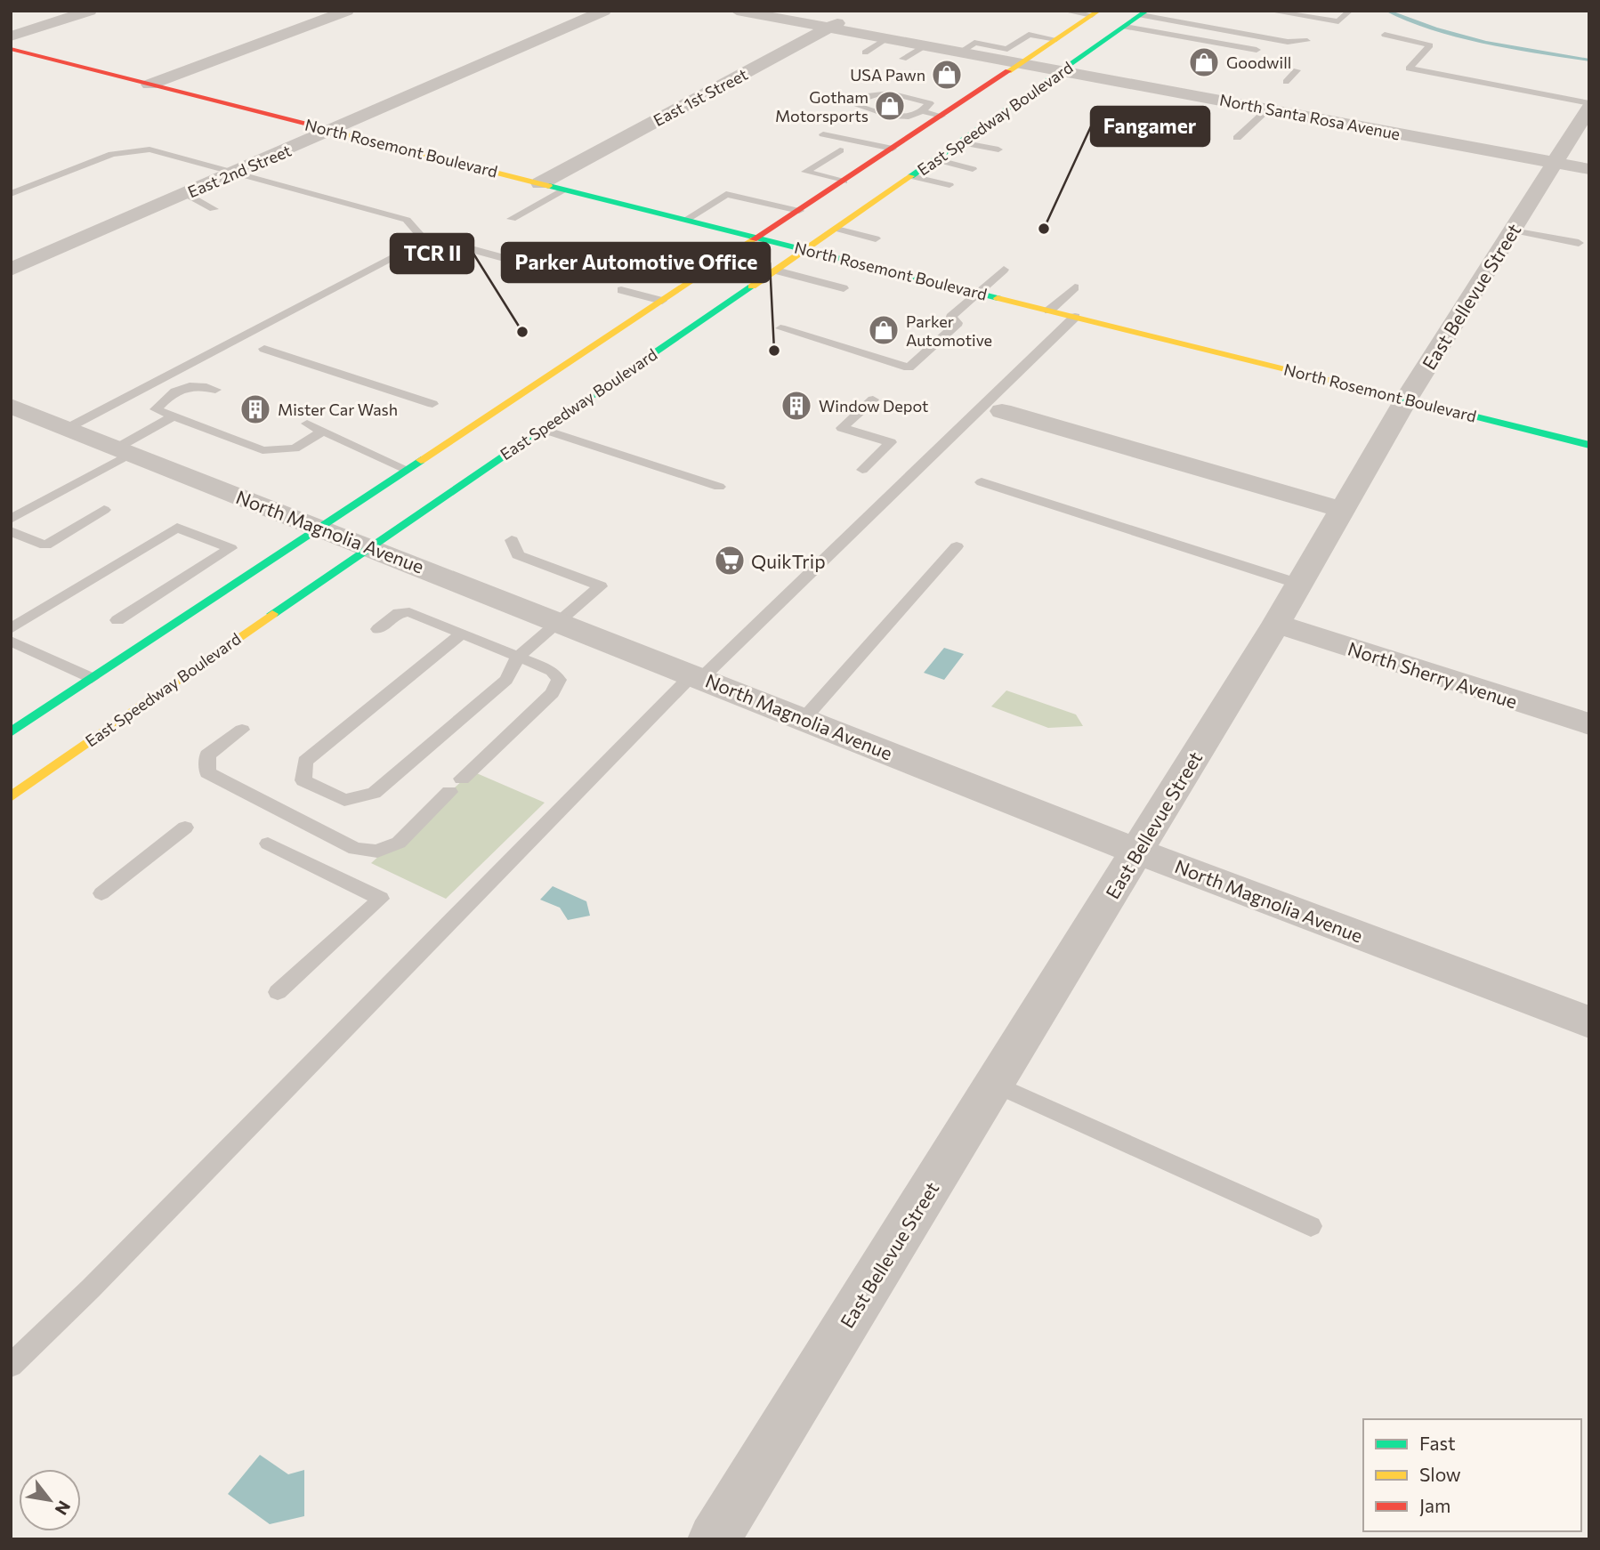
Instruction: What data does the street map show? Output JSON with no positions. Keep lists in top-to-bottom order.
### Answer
{
  "streets": {
    "main road": ["East Speedway Boulevard", "North Rosemont Boulevard"],
    "street": [
      "East 1st Street",
      "North Santa Rosa Avenue",
      "East 2nd Street",
      "East Bellevue Street",
      "North Magnolia Avenue",
      "North Sherry Avenue"
    ]
  },
  "crossings": [
    ["East 1st Street", "North Santa Rosa Avenue"],
    ["East 1st Street", "North Rosemont Boulevard"],
    ["North Santa Rosa Avenue", "East Speedway Boulevard"],
    ["North Santa Rosa Avenue", "East Bellevue Street"],
    ["East Speedway Boulevard", "North Rosemont Boulevard"],
    ["East Speedway Boulevard", "North Magnolia Avenue"],
    ["North Rosemont Boulevard", "East 2nd Street"],
    ["North Rosemont Boulevard", "East Bellevue Street"],
    ["East Bellevue Street", "North Magnolia Avenue"],
    ["East Bellevue Street", "North Sherry Avenue"]
  ],
  "places": {
    "shop": [
      "Goodwill",
      "USA Pawn",
      "Gotham Motorsports",
      "Parker Automotive"
    ],
    "other": ["Fangamer", "TCR II", "Parker Automotive Office"],
    "building": ["Window Depot", "Mister Car Wash"],
    "supermarket": ["QuikTrip"]
  },
  "legend": ["Fast", "Slow", "Jam"],
  "north": "bottom right"
}
